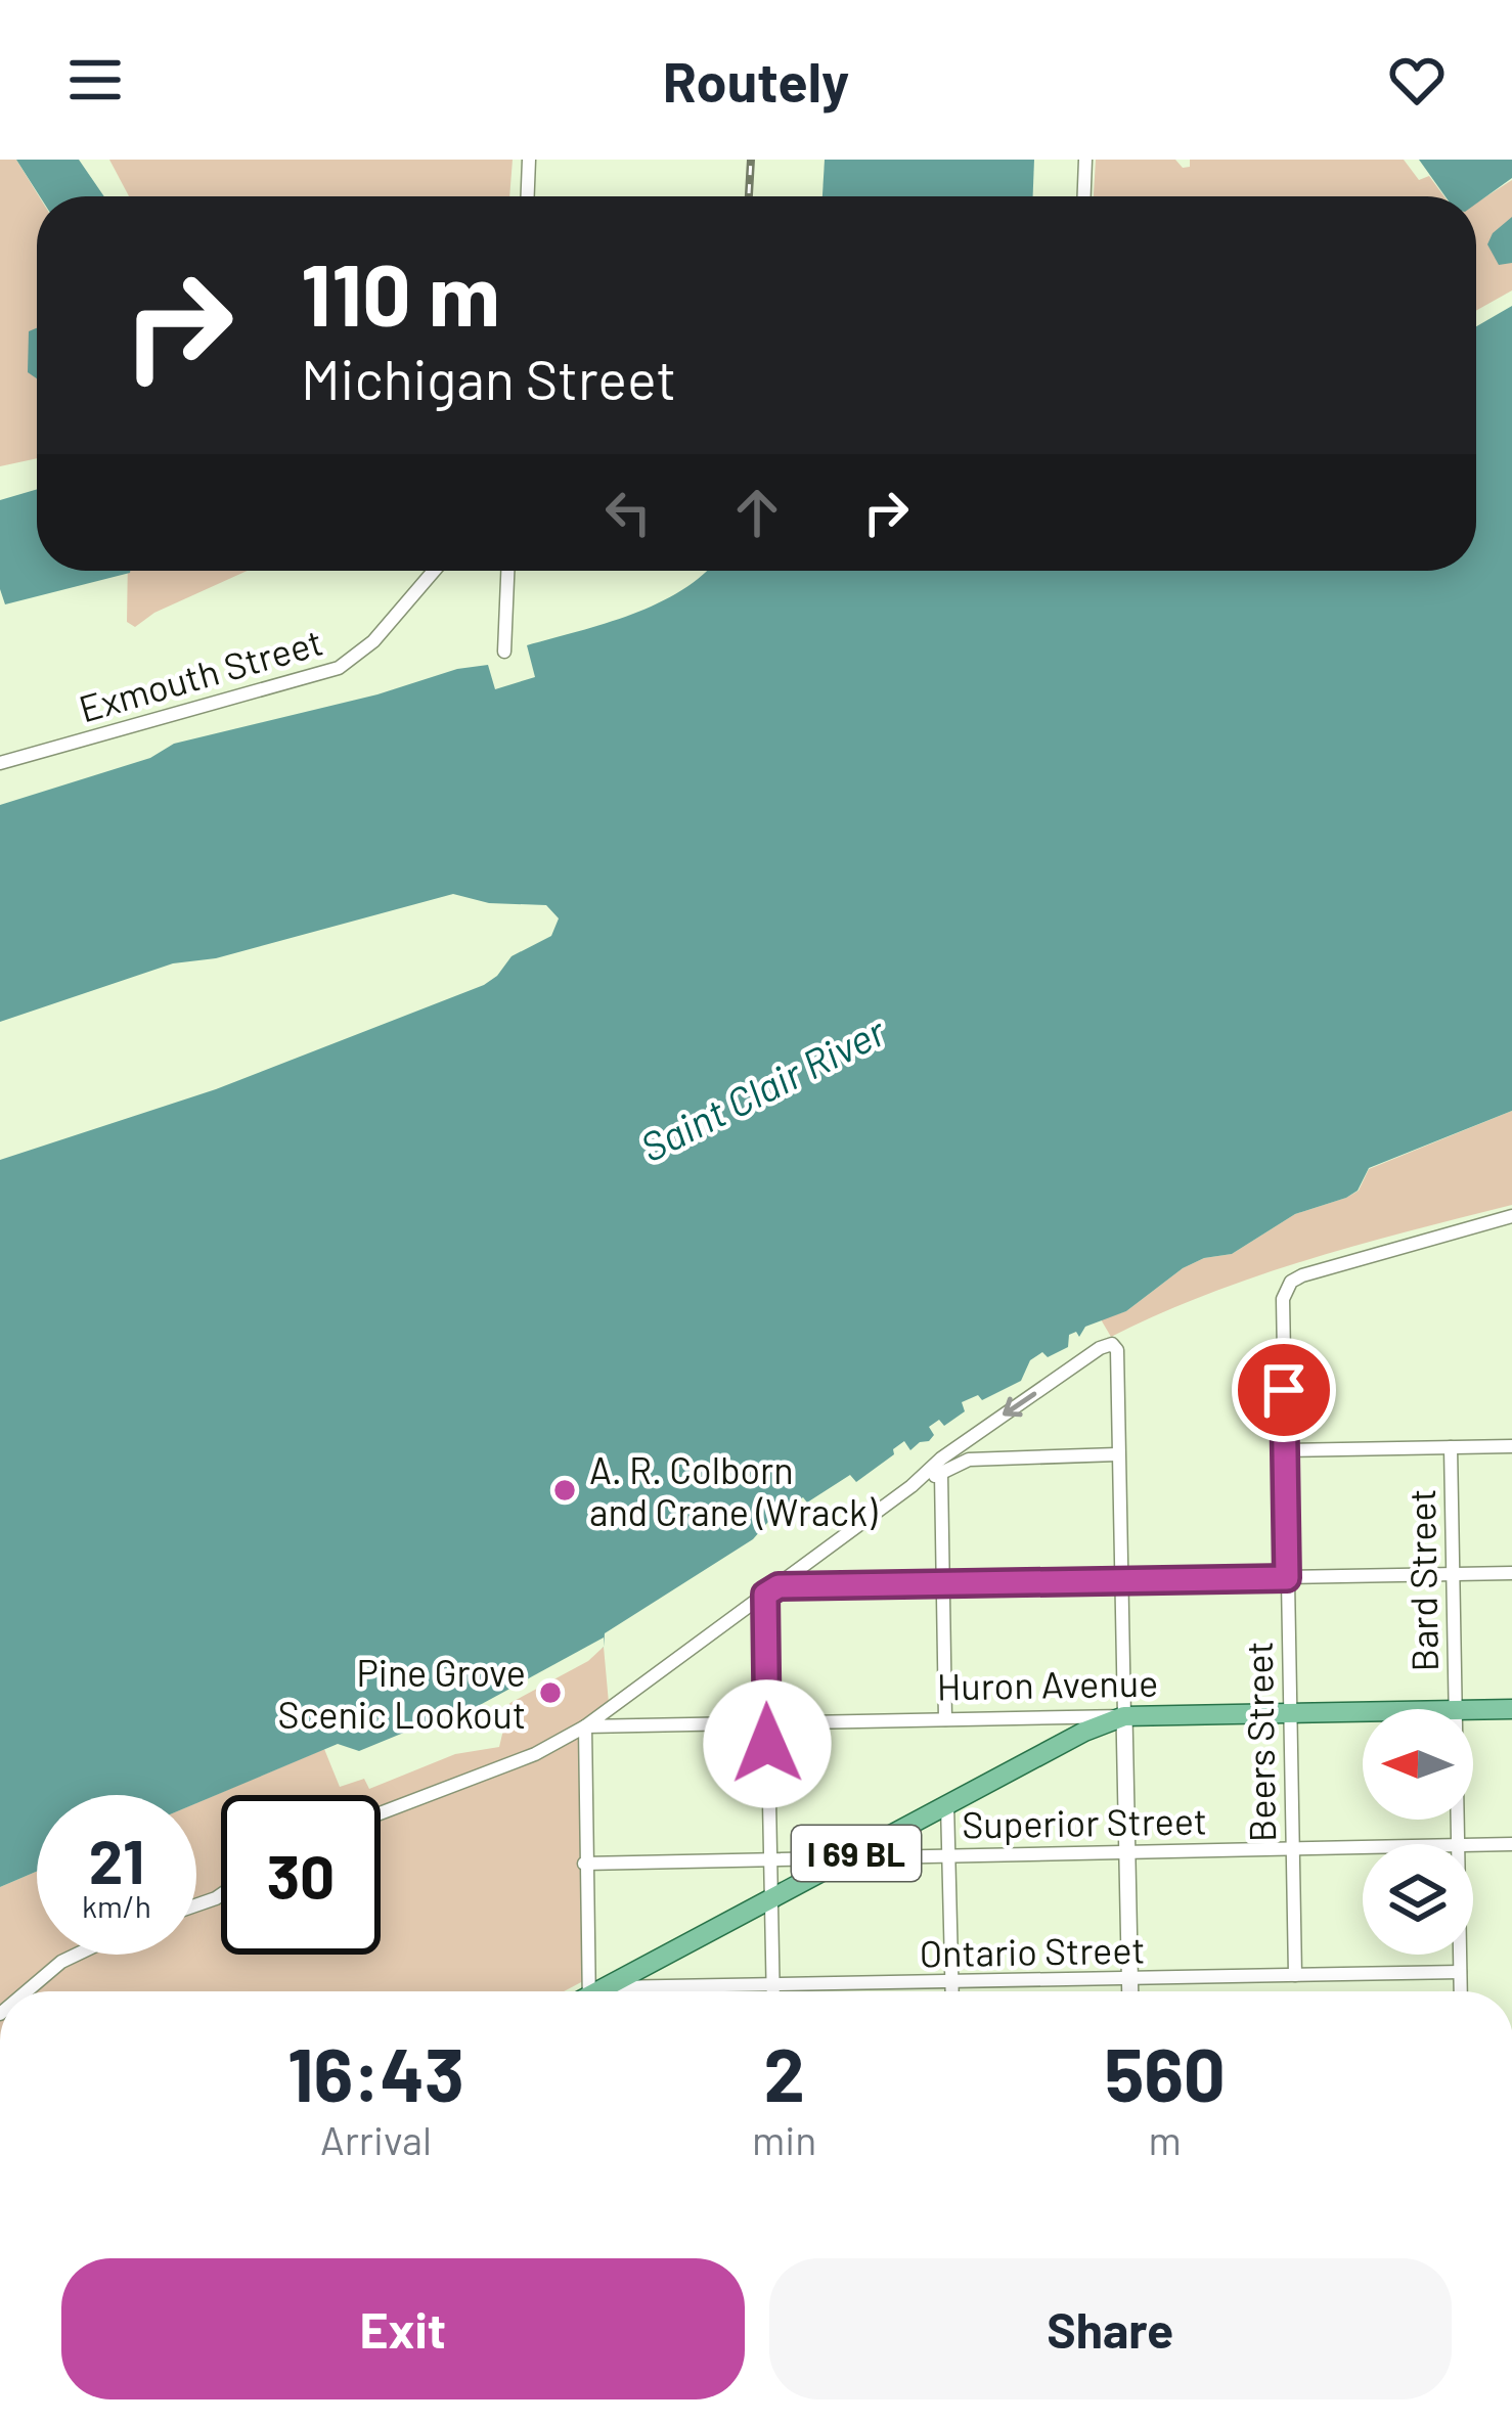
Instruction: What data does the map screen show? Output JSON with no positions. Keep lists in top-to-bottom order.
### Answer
{
  "streets": {
    "main road": ["Huron Avenue", "I 69 BL"],
    "street": [
      "Exmouth Street",
      "Bard Street",
      "Beers Street",
      "Superior Street",
      "Ontario Street"
    ]
  },
  "crossings": [
    ["Bard Street", "Ontario Street"],
    ["Huron Avenue", "Beers Street"],
    ["Huron Avenue", "I 69 BL"],
    ["Beers Street", "Superior Street"],
    ["Beers Street", "Ontario Street"],
    ["Superior Street", "I 69 BL"]
  ],
  "water": ["Saint Clair River"],
  "places": ["A. R. Colborn and Crane (Wrack)", "Pine Grove Scenic Lookout"],
  "north": "left",
  "page": {
    "header": "Routely",
    "turn": ["110 m", "Michigan Street"],
    "speed": "21 km/h",
    "limit": "30",
    "eta": [
      "16:43",
      "Arrival",
      "2",
      "min",
      "560",
      "m"
    ],
    "buttons": ["Exit", "Share"]
  }
}
